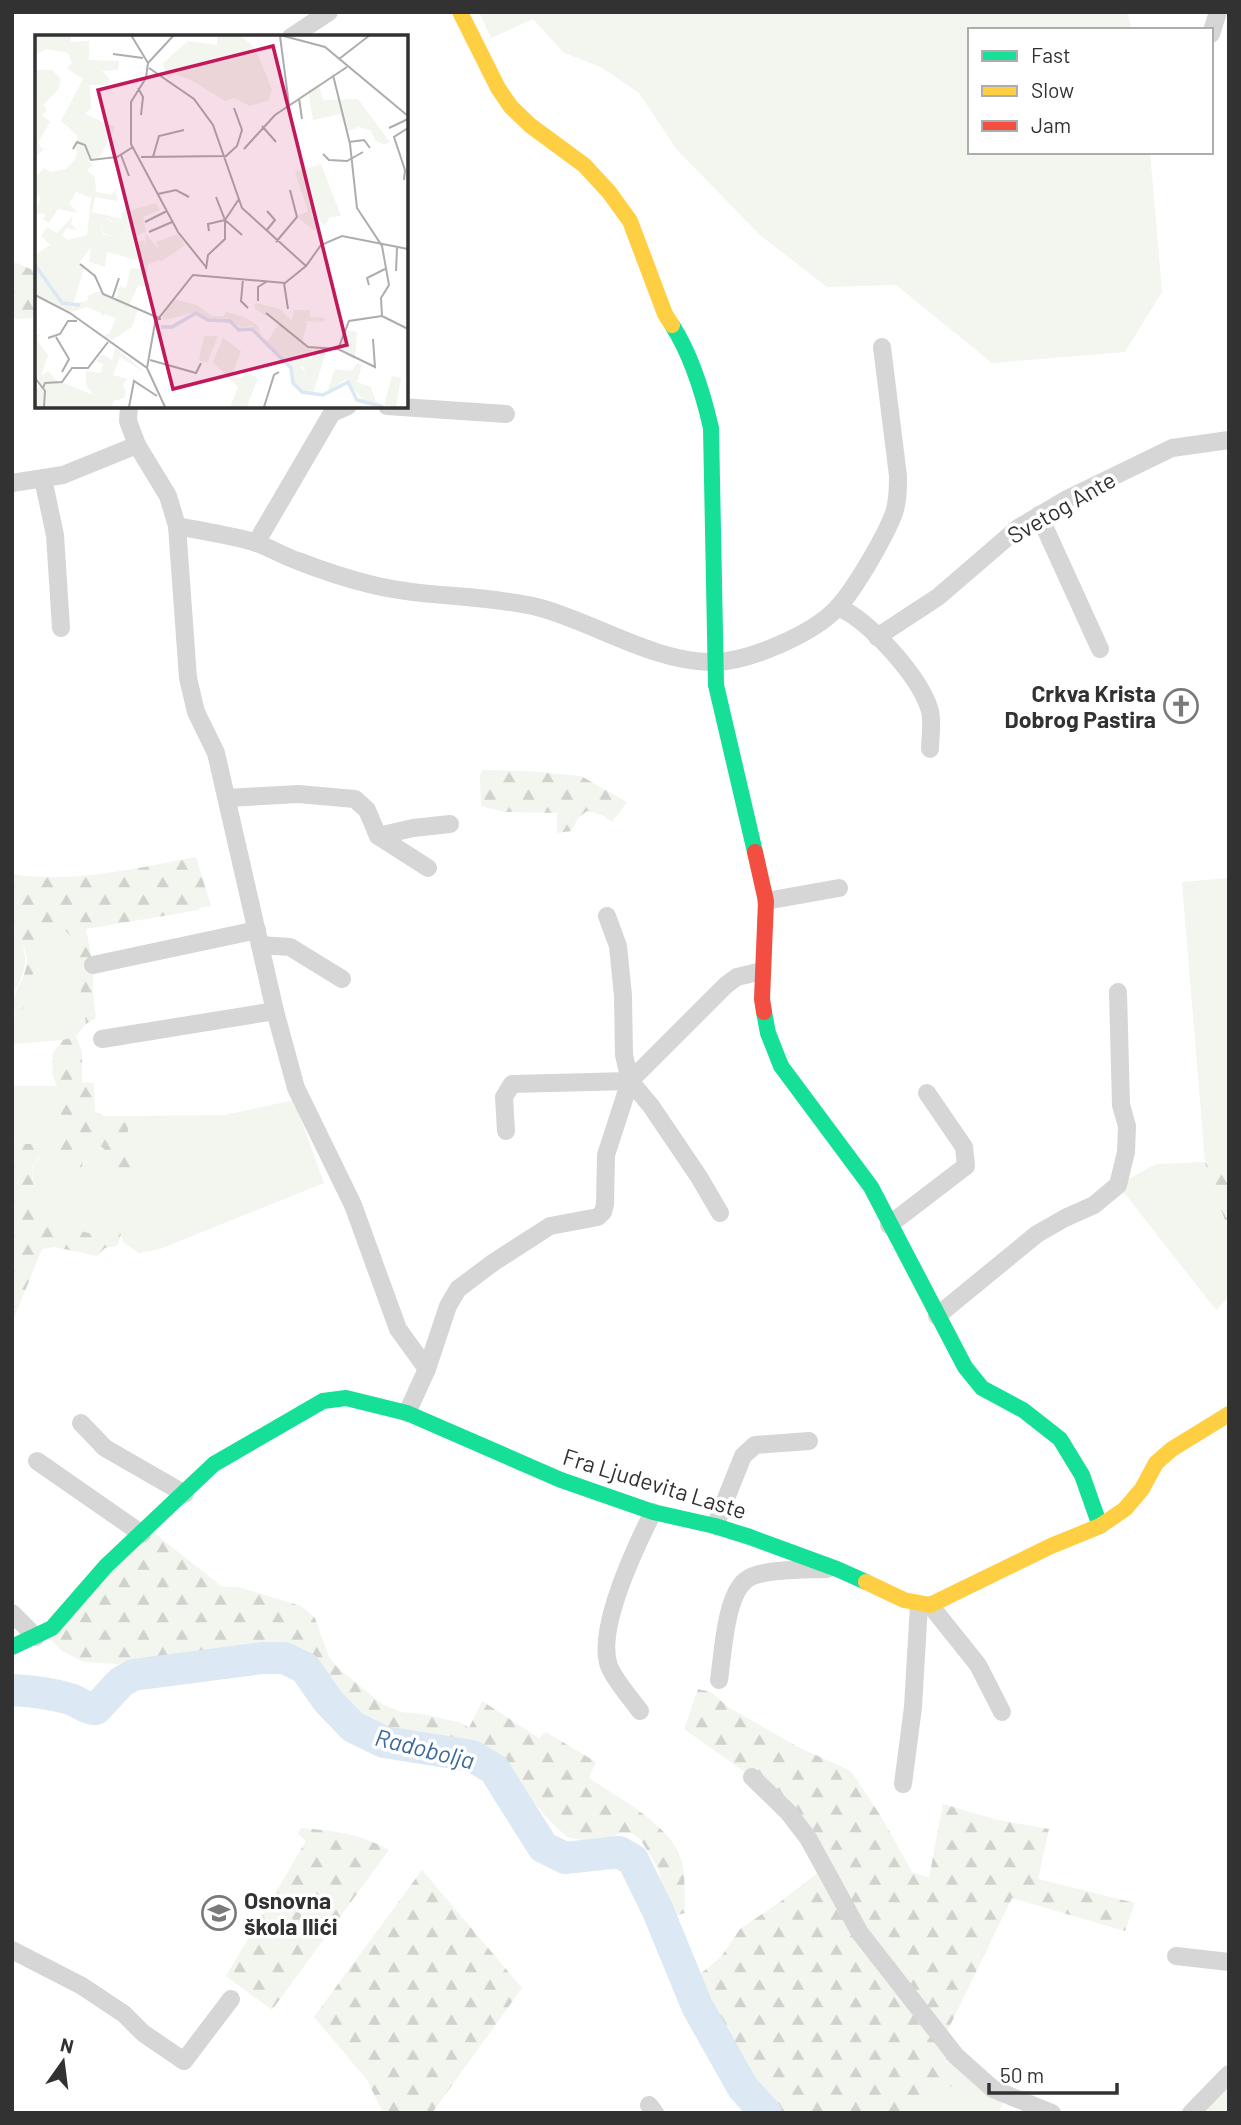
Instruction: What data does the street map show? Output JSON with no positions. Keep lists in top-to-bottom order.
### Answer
{
  "streets": {
    "street": ["Svetog Ante", "Fra Ljudevita Laste"]
  },
  "water": ["Radobolja"],
  "places": {
    "church": ["Crkva Krista Dobrog Pastira"],
    "school or university": ["Osnovna škola Ilići"]
  },
  "legend": ["Fast", "Slow", "Jam"],
  "scale_bar": "50 m",
  "north": "top"
}
